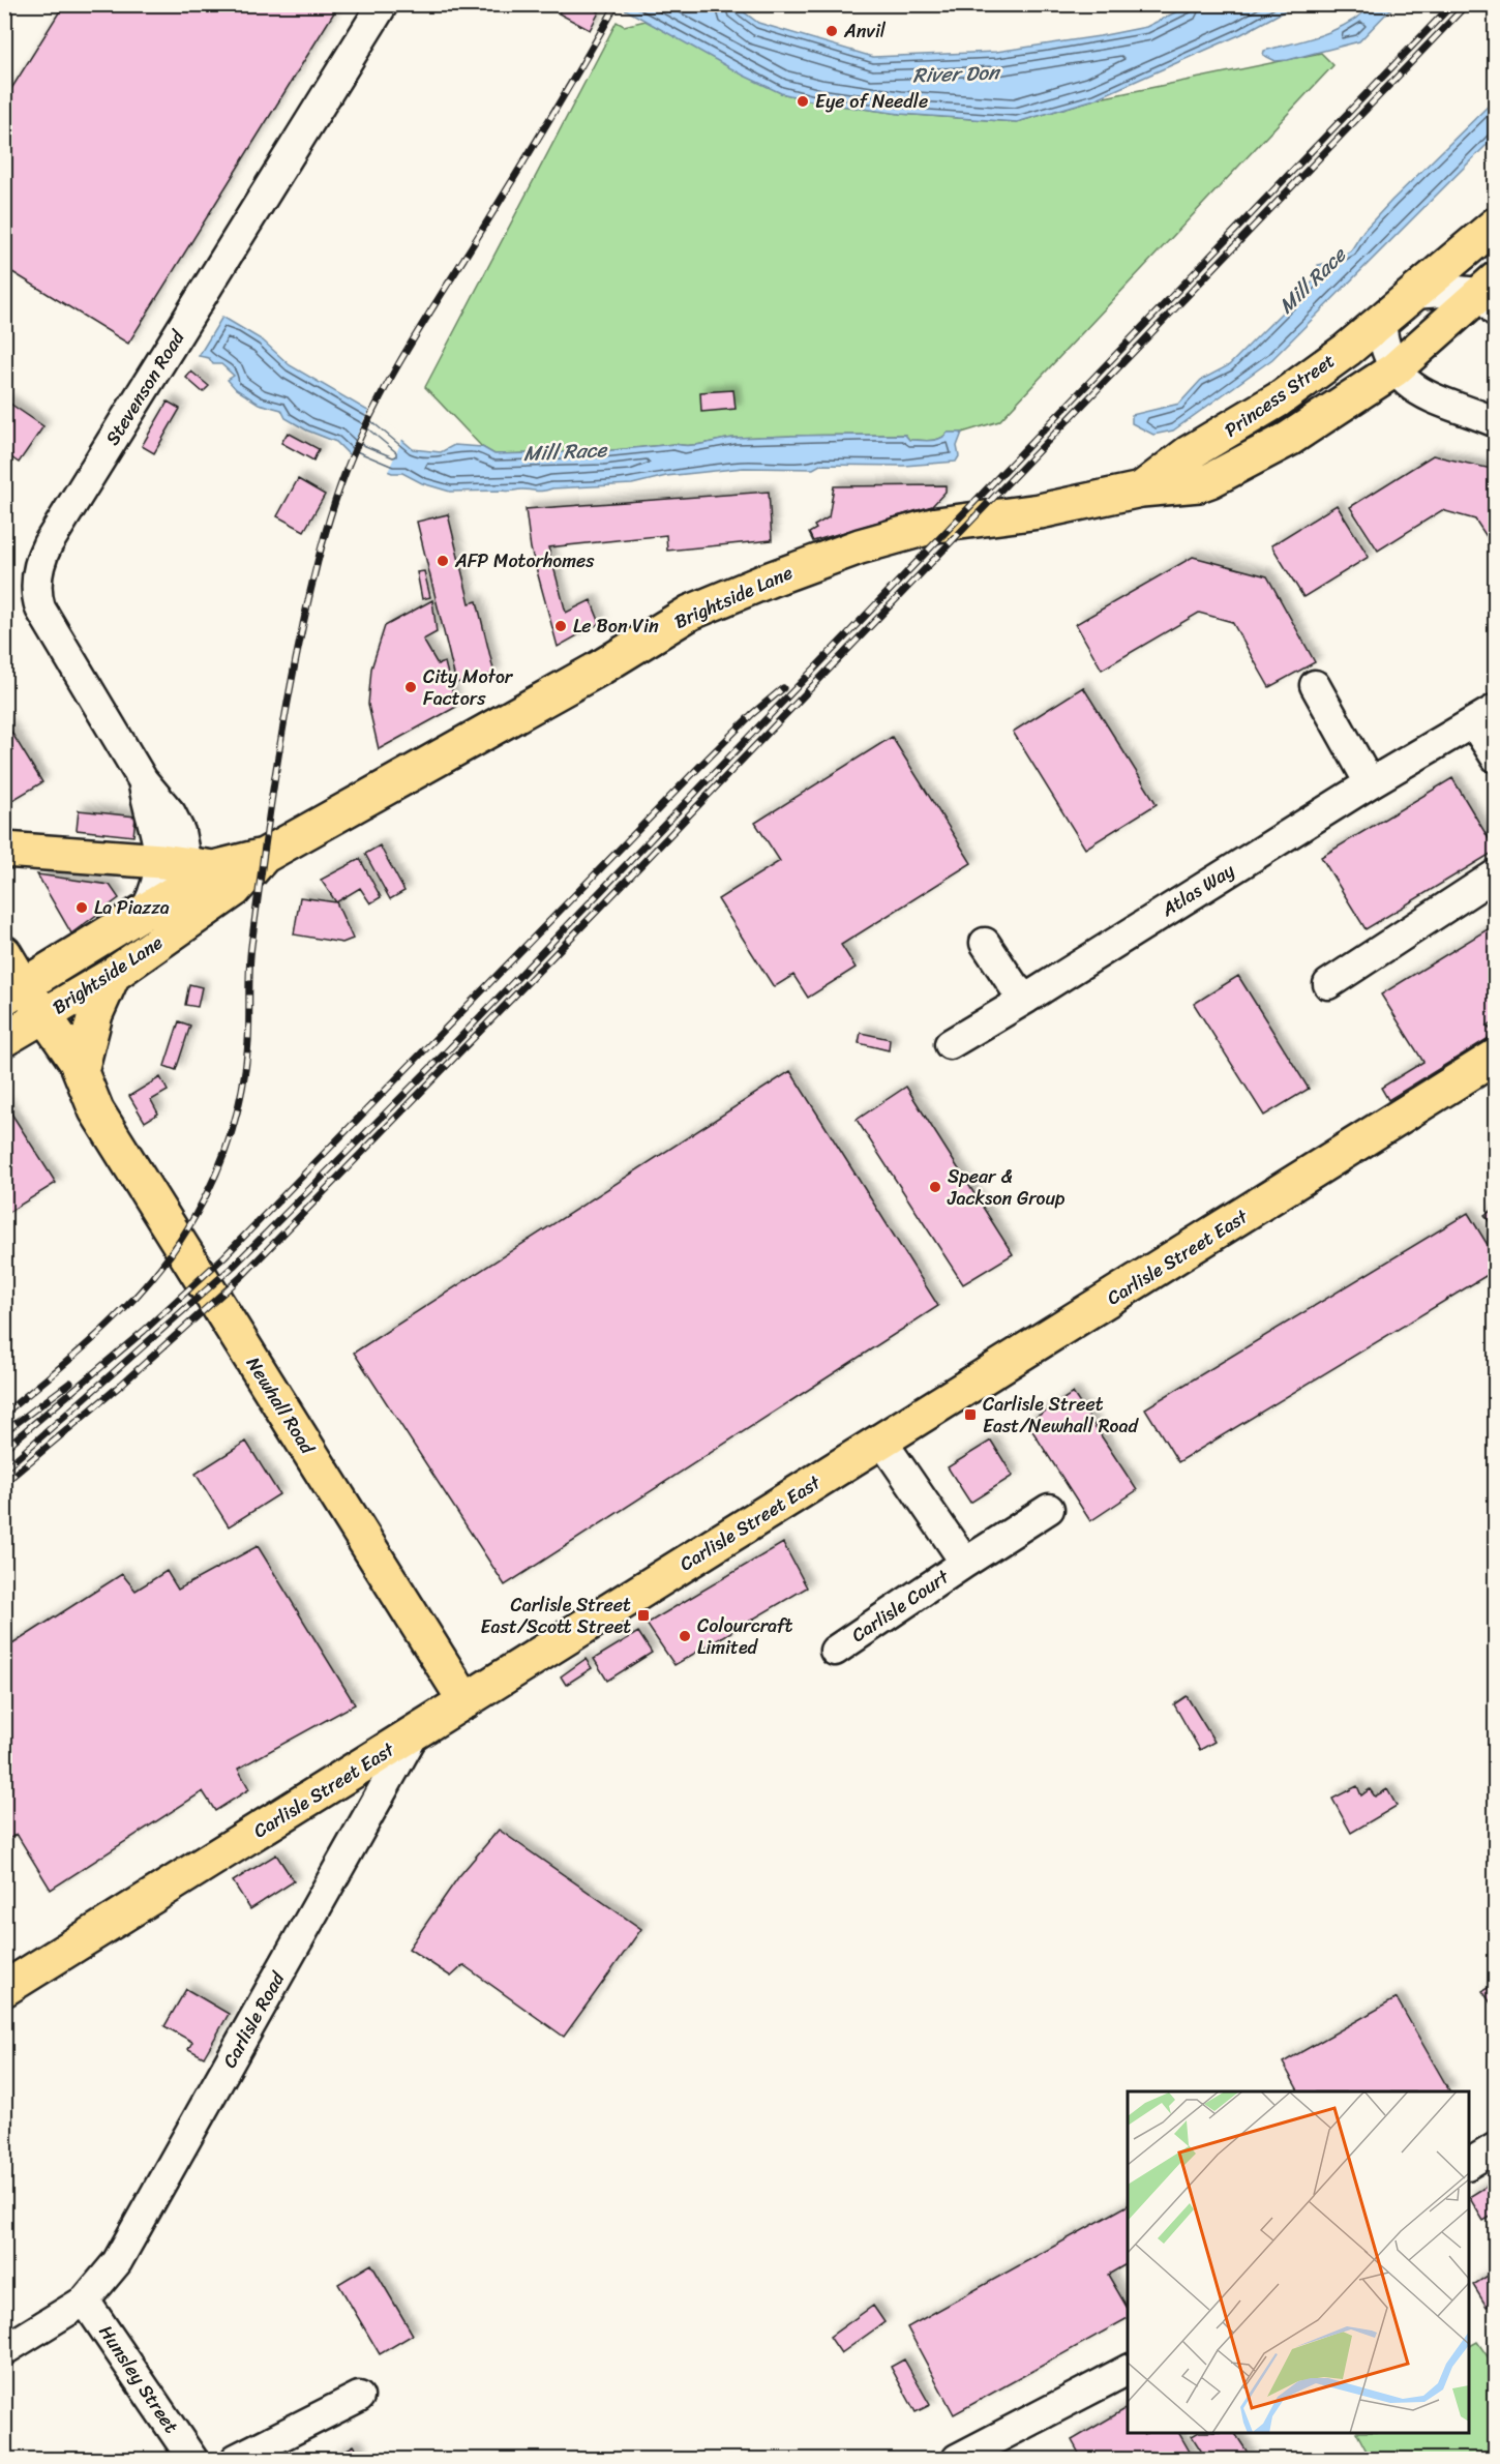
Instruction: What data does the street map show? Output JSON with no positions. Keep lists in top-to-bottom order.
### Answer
{
  "streets": {
    "main road": [
      "Princess Street",
      "Brightside Lane",
      "Carlisle Street East",
      "Newhall Road"
    ],
    "street": [
      "Stevenson Road",
      "Atlas Way",
      "Carlisle Court",
      "Carlisle Road",
      "Hunsley Street"
    ]
  },
  "crossings": [
    ["Stevenson Road", "Brightside Lane"],
    ["Princess Street", "Brightside Lane"],
    ["Brightside Lane", "Newhall Road"],
    ["Carlisle Street East", "Newhall Road"],
    ["Carlisle Street East", "Carlisle Court"],
    ["Carlisle Street East", "Carlisle Road"],
    ["Carlisle Road", "Hunsley Street"]
  ],
  "water": ["River Don", "Mill Race"],
  "places": {
    "other": [
      "Anvil",
      "Eye of Needle",
      "AFP Motorhomes",
      "Le Bon Vin",
      "City Motor Factors",
      "La Piazza",
      "Spear & Jackson Group",
      "Colourcraft Limited"
    ],
    "transit": ["Carlisle Street East/Newhall Road", "Carlisle Street East/Scott Street"]
  }
}
